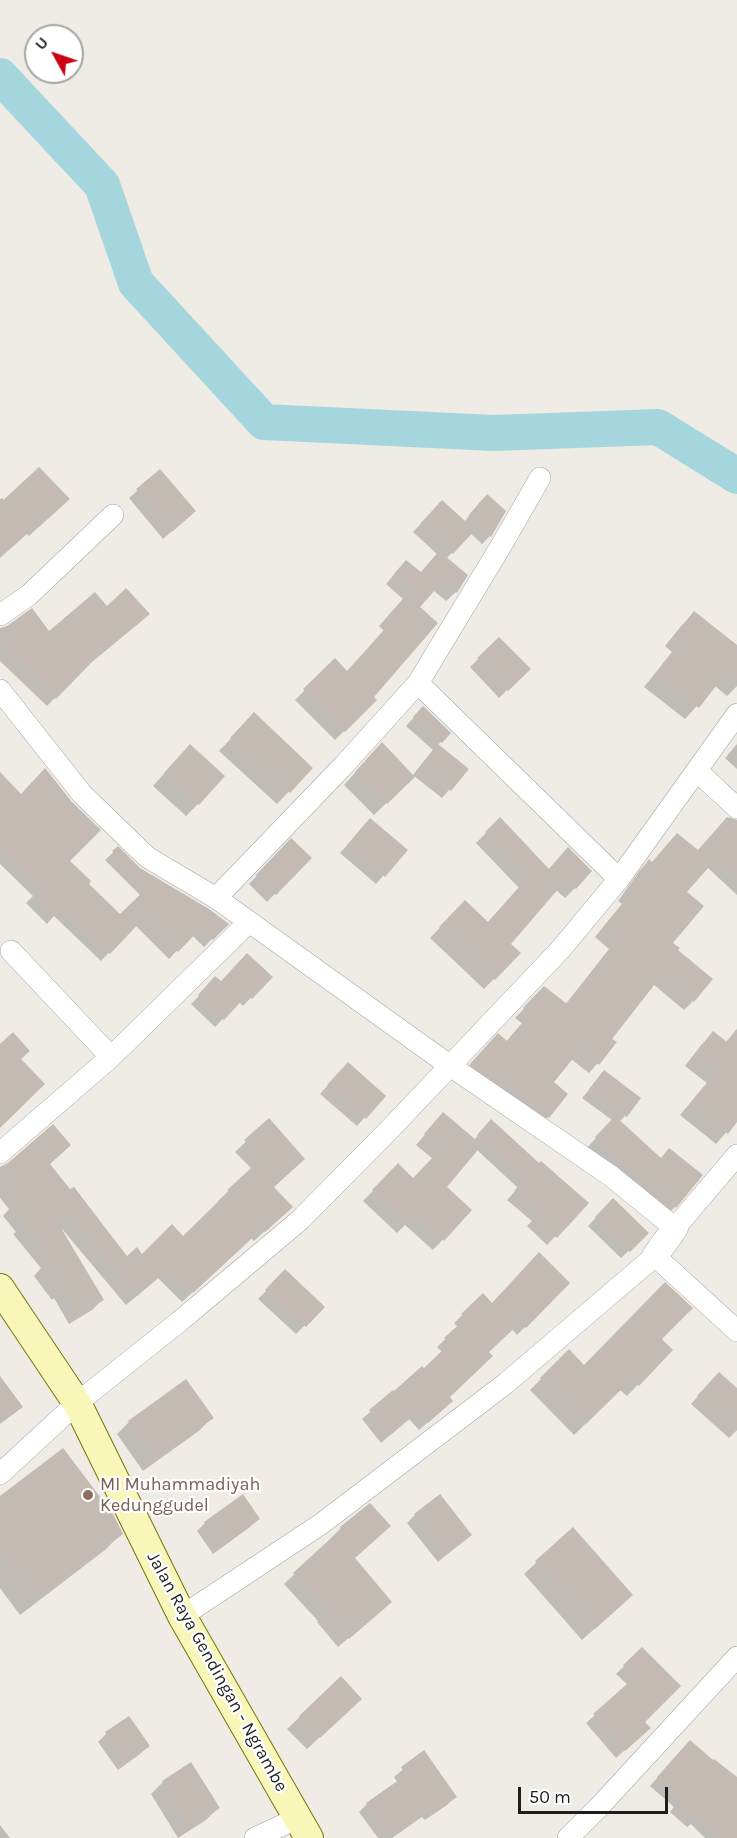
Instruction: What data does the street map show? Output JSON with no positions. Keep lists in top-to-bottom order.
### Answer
{
  "streets": {
    "main road": ["Jalan Raya Gendingan - Ngrambe"]
  },
  "places": ["MI Muhammadiyah Kedunggudel"],
  "scale_bar": "50 m",
  "north": "top left"
}
